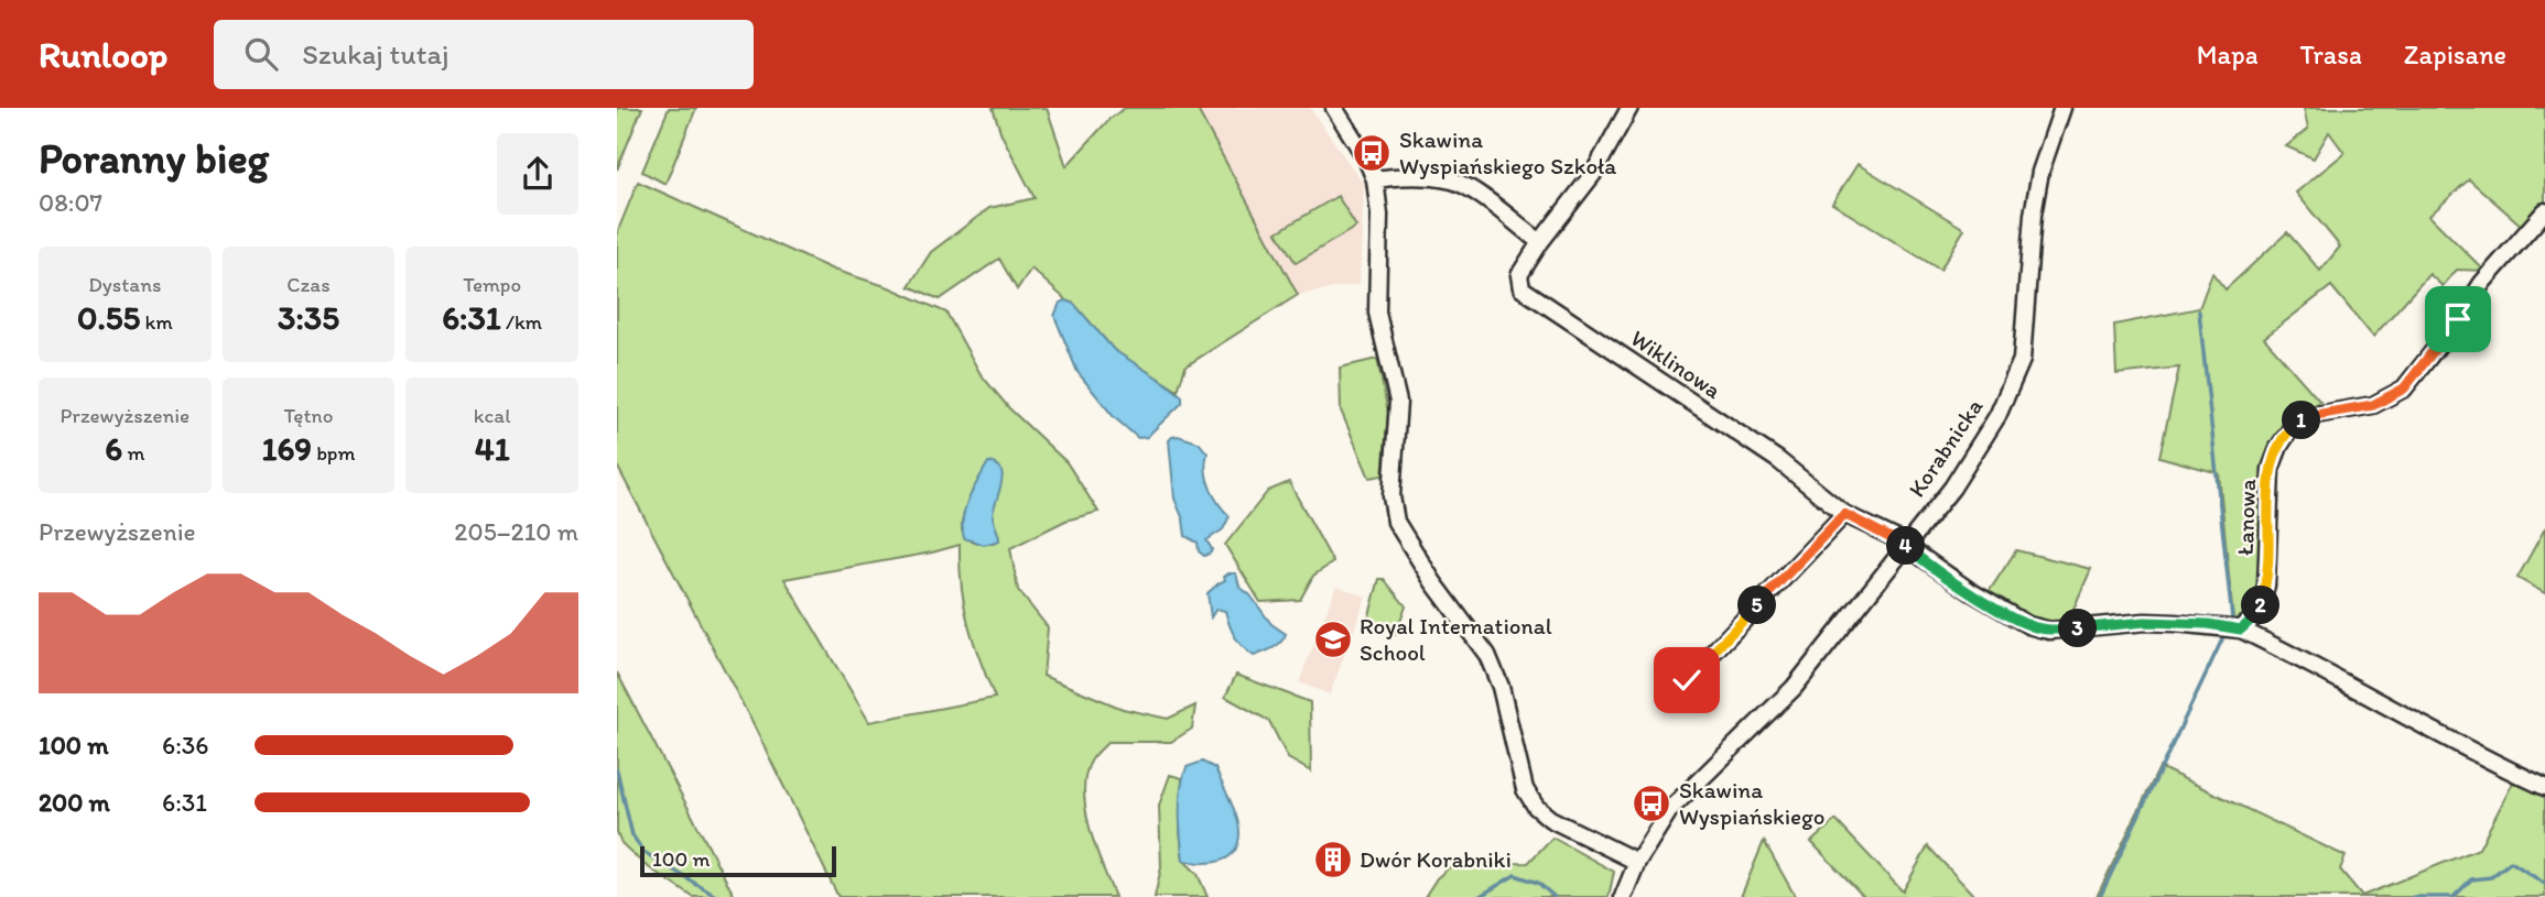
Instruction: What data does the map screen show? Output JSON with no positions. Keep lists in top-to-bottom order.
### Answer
{
  "streets": {
    "street": ["Wiklinowa", "Korabnicka", "Łanowa"]
  },
  "crossings": [
    ["Wiklinowa", "Korabnicka"]
  ],
  "places": {
    "bus stop": ["Skawina Wyspiańskiego Szkoła", "Skawina Wyspiańskiego"],
    "school or university": ["Royal International School"],
    "building": ["Dwór Korabniki"]
  },
  "scale_bar": "100 m",
  "page": {
    "header": "Runloop",
    "search": "Szukaj tutaj",
    "nav": ["Mapa", "Trasa", "Zapisane"],
    "heading": ["Poranny bieg", "08:07"],
    "stats": [
      ["Dystans", "0.55 km"],
      ["Czas", "3:35"],
      ["Tempo", "6:31 /km"],
      ["Przewyższenie", "6 m"],
      ["Tętno", "169 bpm"],
      ["kcal", "41"]
    ],
    "pins": [
      "1",
      "4",
      "2",
      "5",
      "3"
    ],
    "chart": ["Przewyższenie", "205–210 m"],
    "list": [
      {
        "name": "100 m",
        "note": "6:36"
      },
      {
        "name": "200 m",
        "note": "6:31"
      }
    ],
    "scale": "100 m"
  }
}
